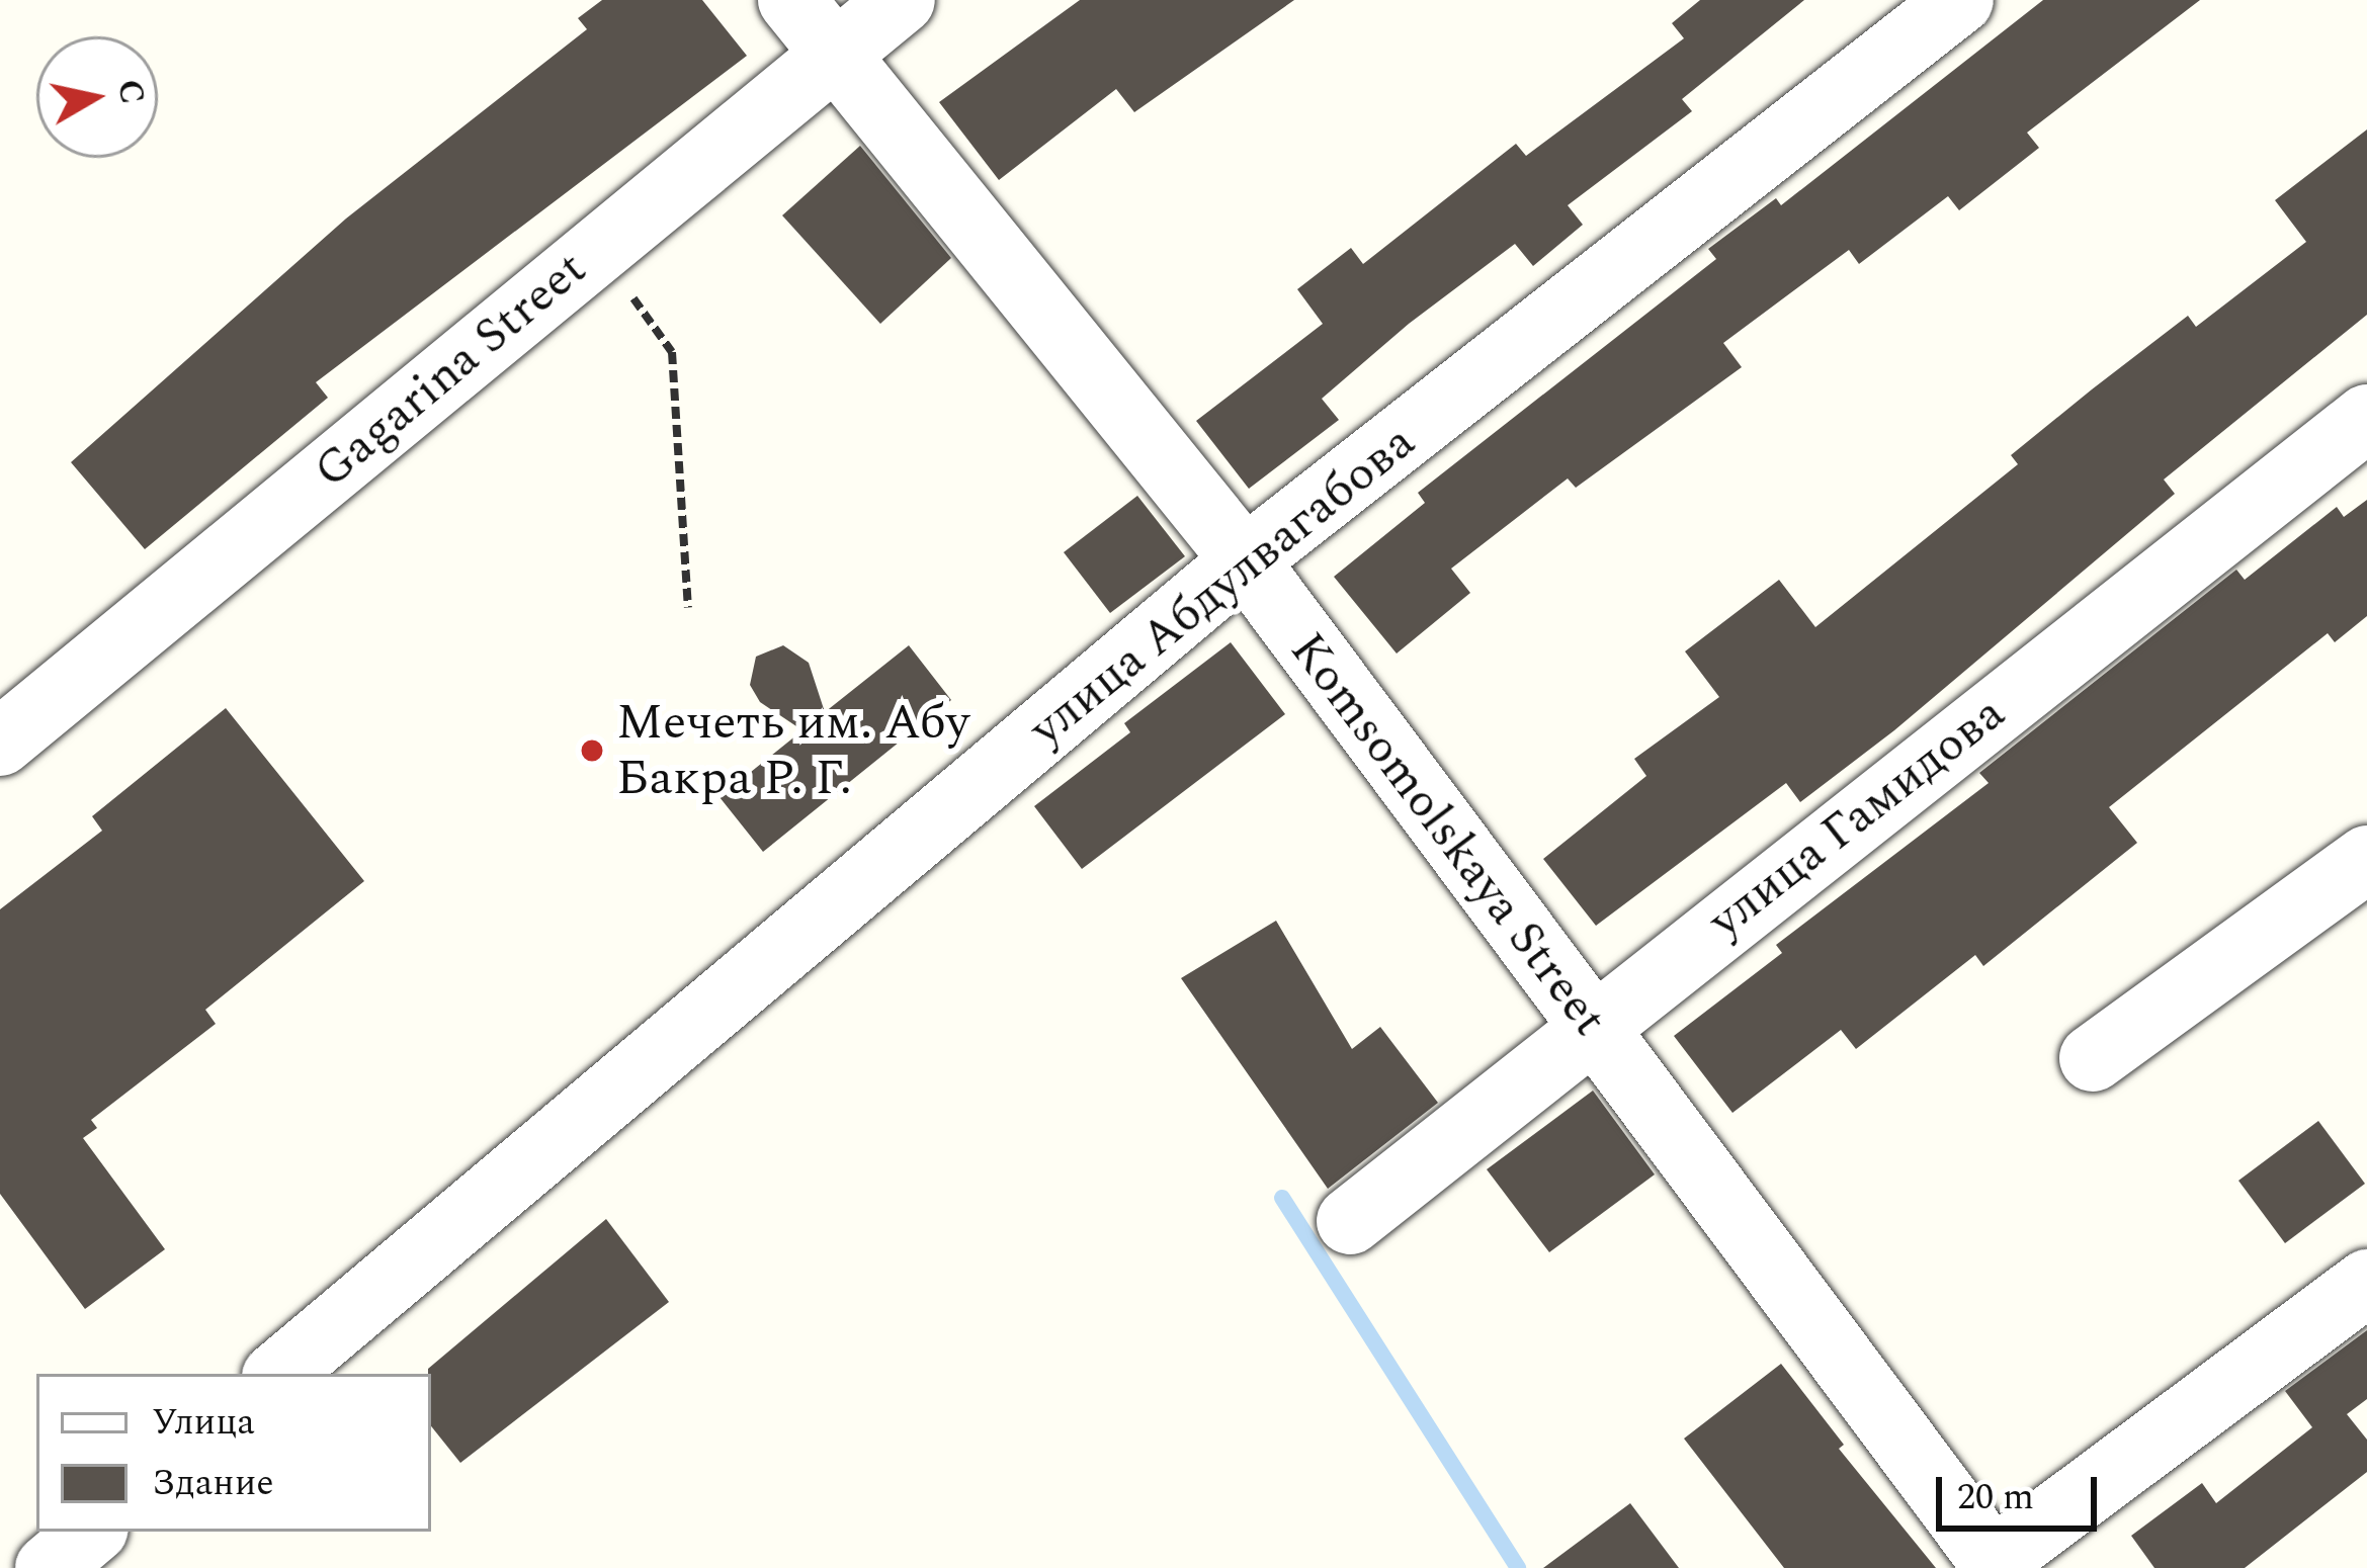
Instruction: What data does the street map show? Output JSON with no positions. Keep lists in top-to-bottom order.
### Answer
{
  "streets": {
    "street": [
      "Gagarina Street",
      "улица Абдулвагабова",
      "улица Гамидова",
      "Komsomolskaya Street"
    ]
  },
  "crossings": [
    ["Gagarina Street", "Komsomolskaya Street"],
    ["улица Абдулвагабова", "Komsomolskaya Street"],
    ["улица Гамидова", "Komsomolskaya Street"]
  ],
  "places": ["Мечеть им. Абу Бакра Р. Г."],
  "legend": ["Улица", "Здание"],
  "scale_bar": "20 m",
  "north": "right"
}
